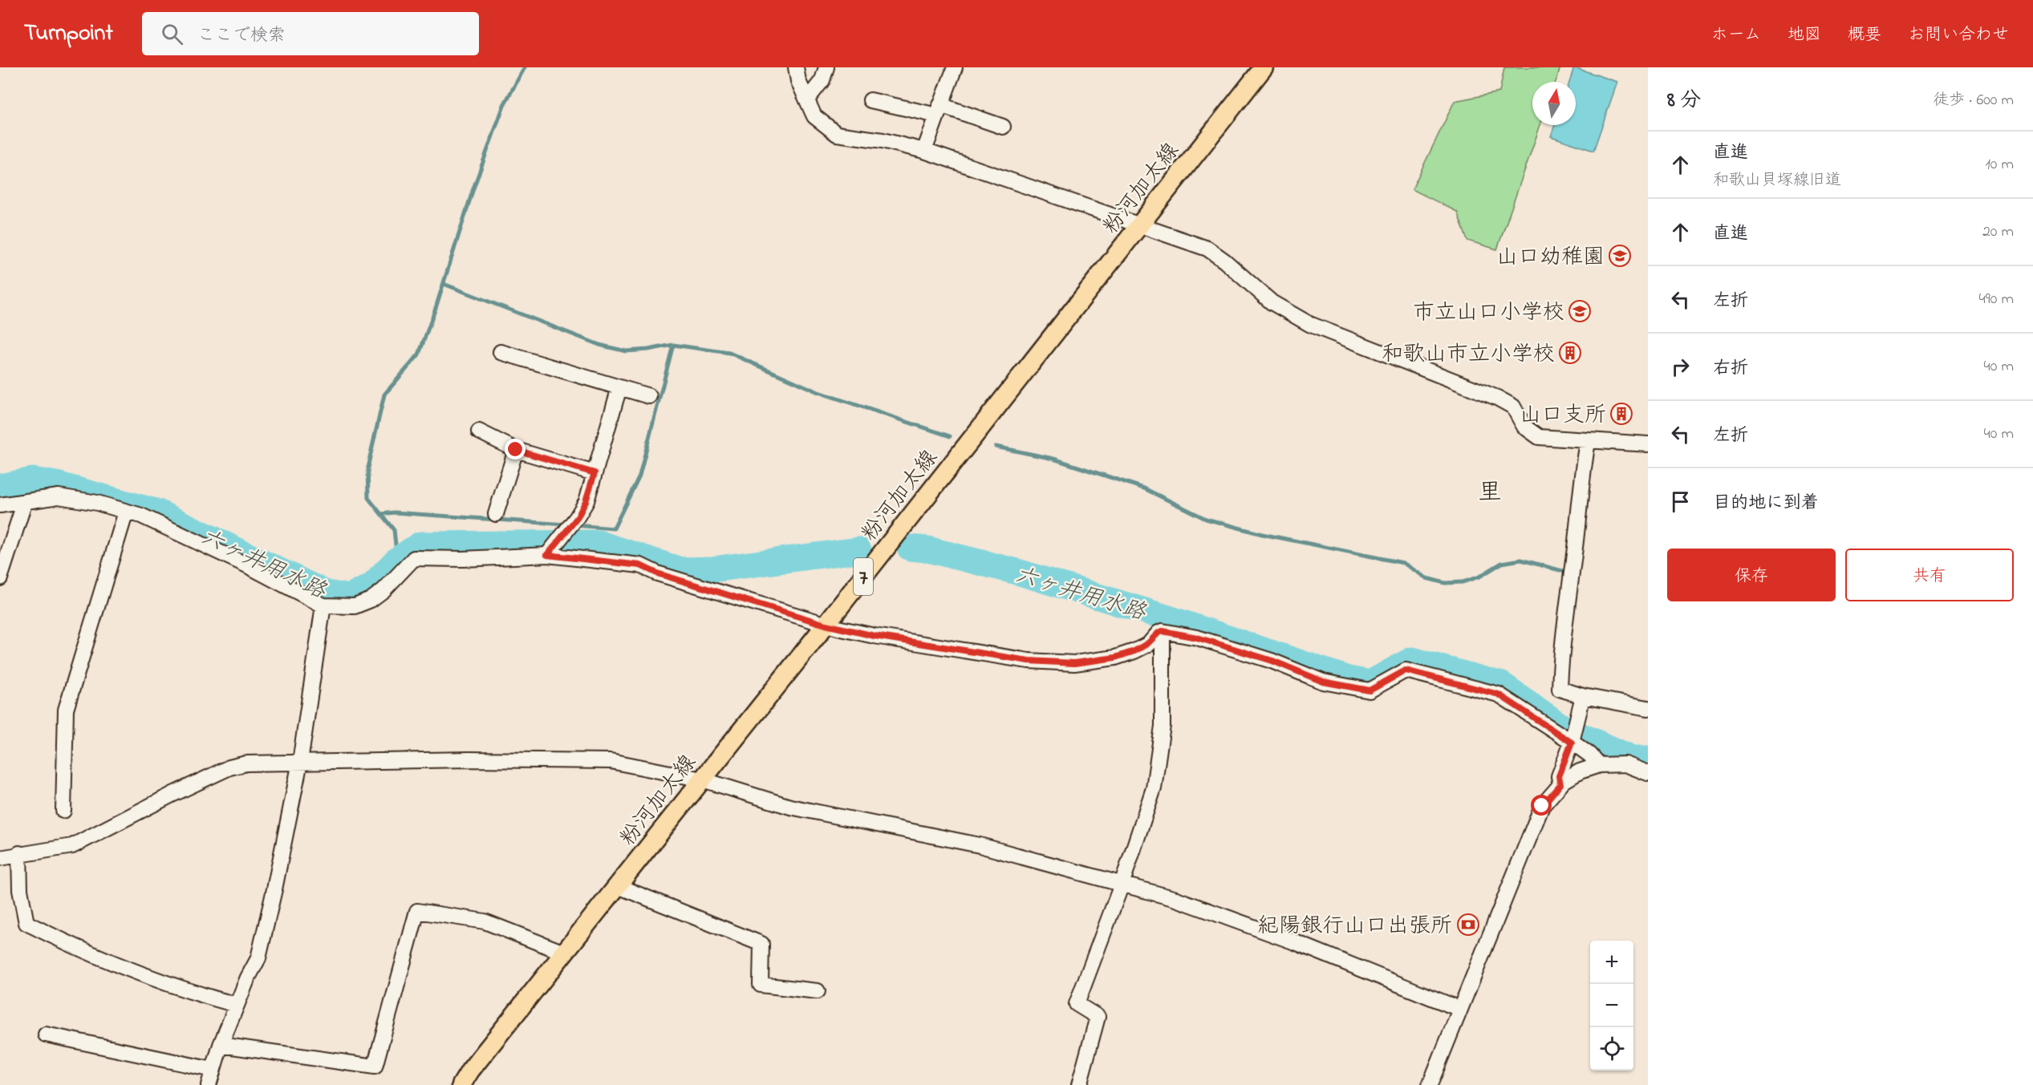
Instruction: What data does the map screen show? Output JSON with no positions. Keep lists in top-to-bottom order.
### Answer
{
  "streets": {
    "main road": ["粉河加太線", "7"]
  },
  "districts": ["里"],
  "water": ["六ヶ井用水路"],
  "places": {
    "school or university": ["山口幼稚園", "市立山口小学校"],
    "building": ["和歌山市立小学校", "山口支所"],
    "bank": ["紀陽銀行山口出張所"]
  },
  "north": "top",
  "page": {
    "header": "Turnpoint",
    "search": "ここで検索",
    "nav": [
      "ホーム",
      "地図",
      "概要",
      "お問い合わせ"
    ],
    "heading": ["8 分", "徒歩 · 600 m"],
    "list": [
      ["直進", "和歌山貝塚線旧道", "10 m"],
      ["直進", "20 m"],
      ["左折", "490 m"],
      ["右折", "40 m"],
      ["左折", "40 m"],
      "目的地に到着"
    ],
    "buttons": ["保存", "共有"],
    "map_buttons": ["+", "−"]
  }
}
